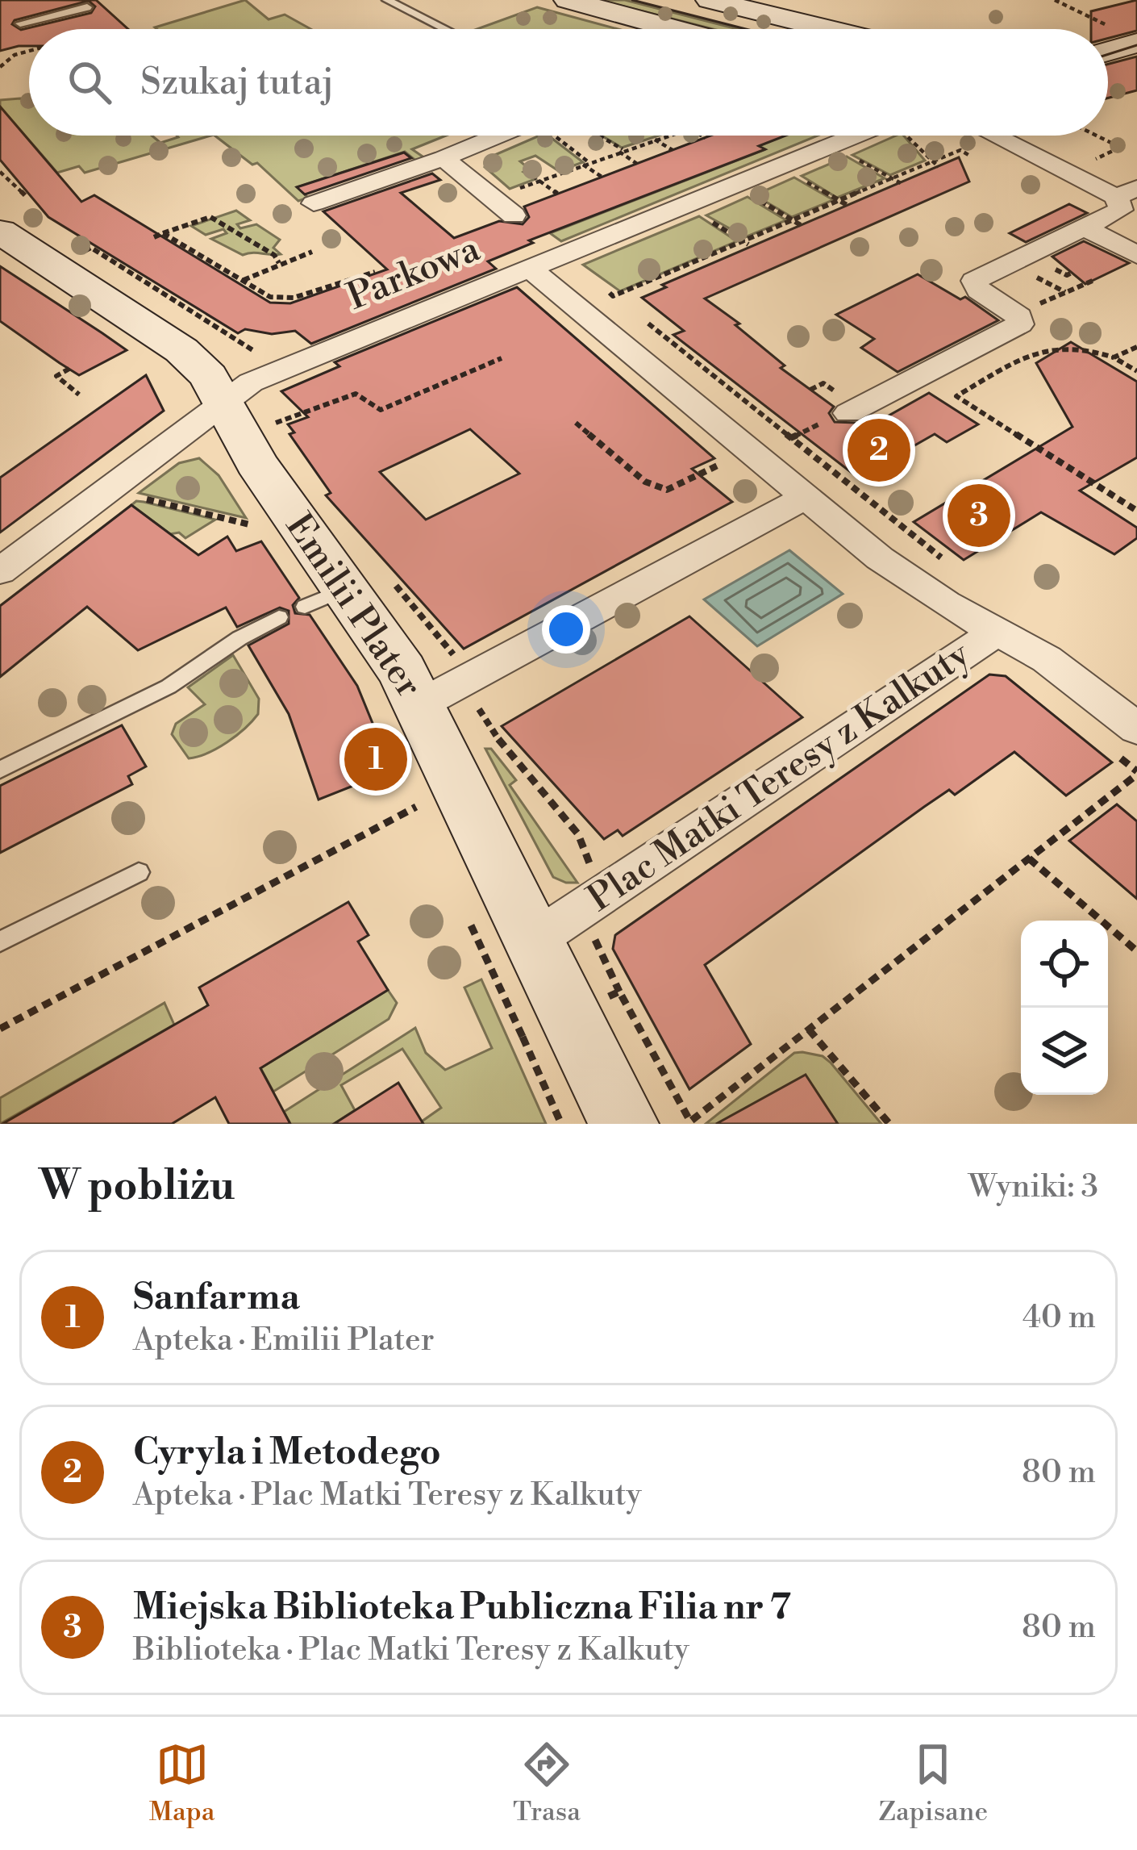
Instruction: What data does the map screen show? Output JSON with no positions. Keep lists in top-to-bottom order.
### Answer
{
  "streets": {
    "street": ["Parkowa", "Emilii Plater", "Plac Matki Teresy z Kalkuty"]
  },
  "crossings": [
    ["Parkowa", "Emilii Plater"],
    ["Parkowa", "Plac Matki Teresy z Kalkuty"],
    ["Emilii Plater", "Plac Matki Teresy z Kalkuty"]
  ],
  "page": {
    "search": "Szukaj tutaj",
    "pins": ["2", "3", "1"],
    "heading": ["W pobliżu", "Wyniki: 3"],
    "list": [
      {
        "mark": "1",
        "name": "Sanfarma",
        "note": "Apteka · Emilii Plater",
        "value": "40 m"
      },
      {
        "mark": "2",
        "name": "Cyryla i Metodego",
        "note": "Apteka · Plac Matki Teresy z Kalkuty",
        "value": "80 m"
      },
      {
        "mark": "3",
        "name": "Miejska Biblioteka Publiczna Filia nr 7",
        "note": "Biblioteka · Plac Matki Teresy z Kalkuty",
        "value": "80 m"
      }
    ],
    "nav": ["Mapa", "Trasa", "Zapisane"]
  }
}
